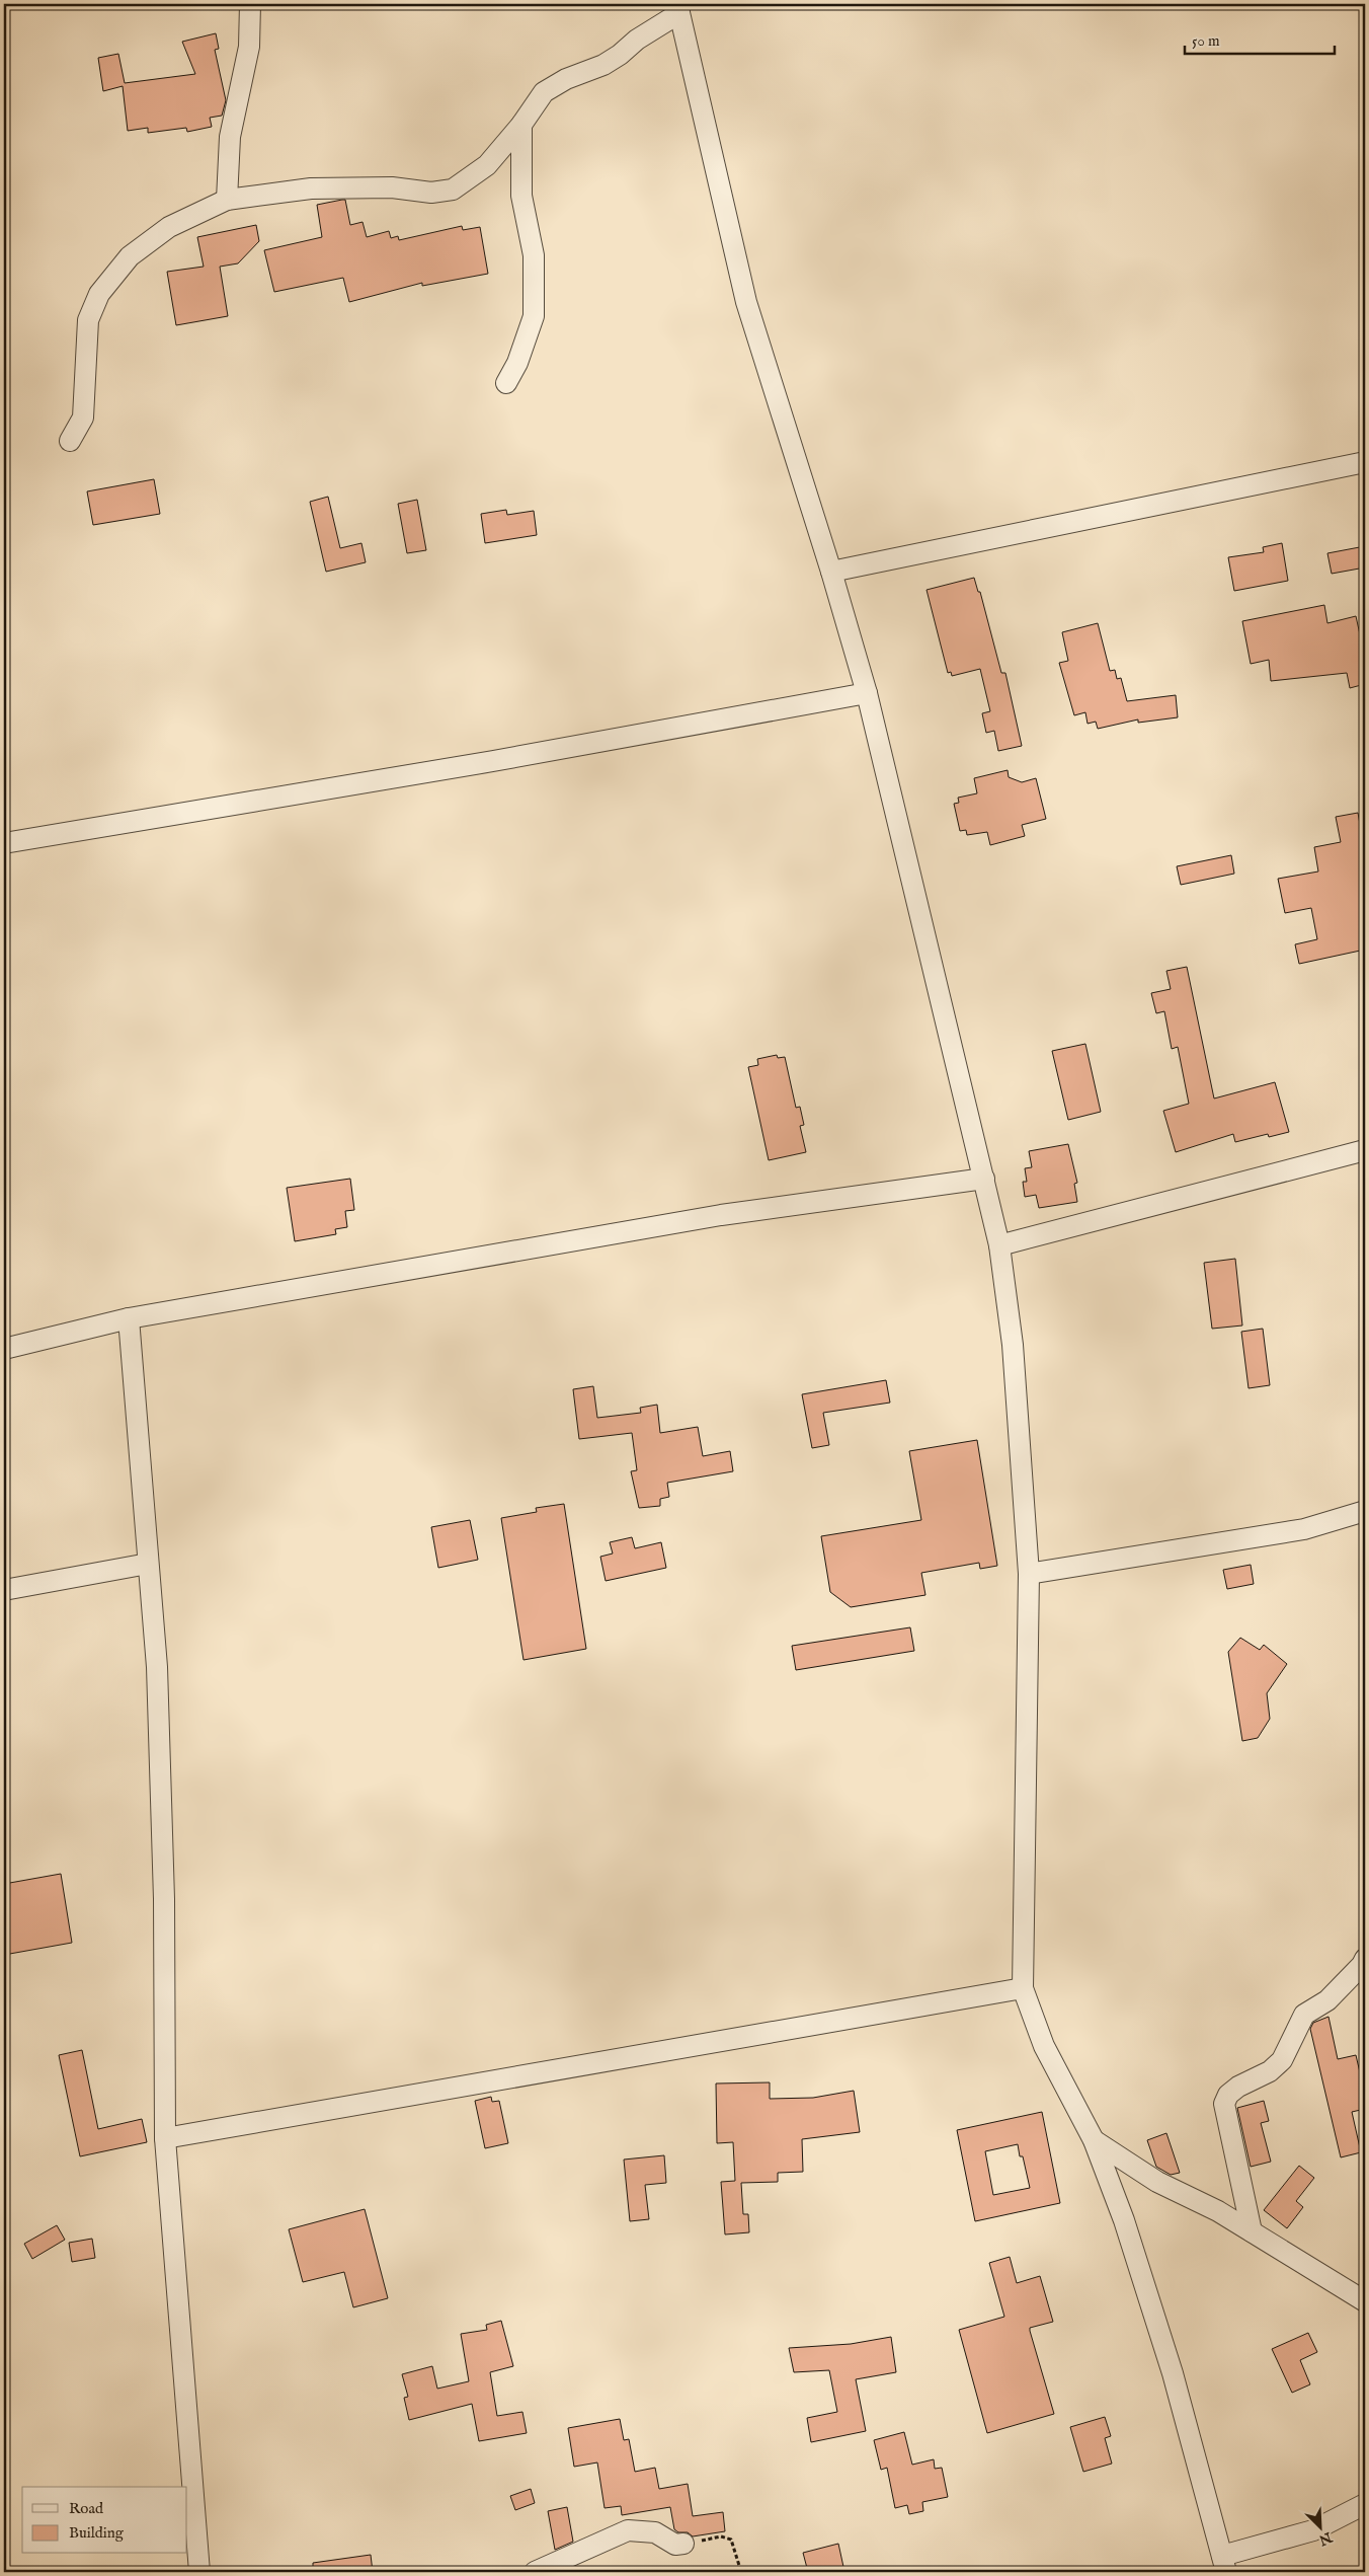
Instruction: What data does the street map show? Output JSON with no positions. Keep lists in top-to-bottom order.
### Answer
{
  "legend": ["Road", "Building"],
  "scale_bar": "50 m",
  "north": "bottom right"
}
